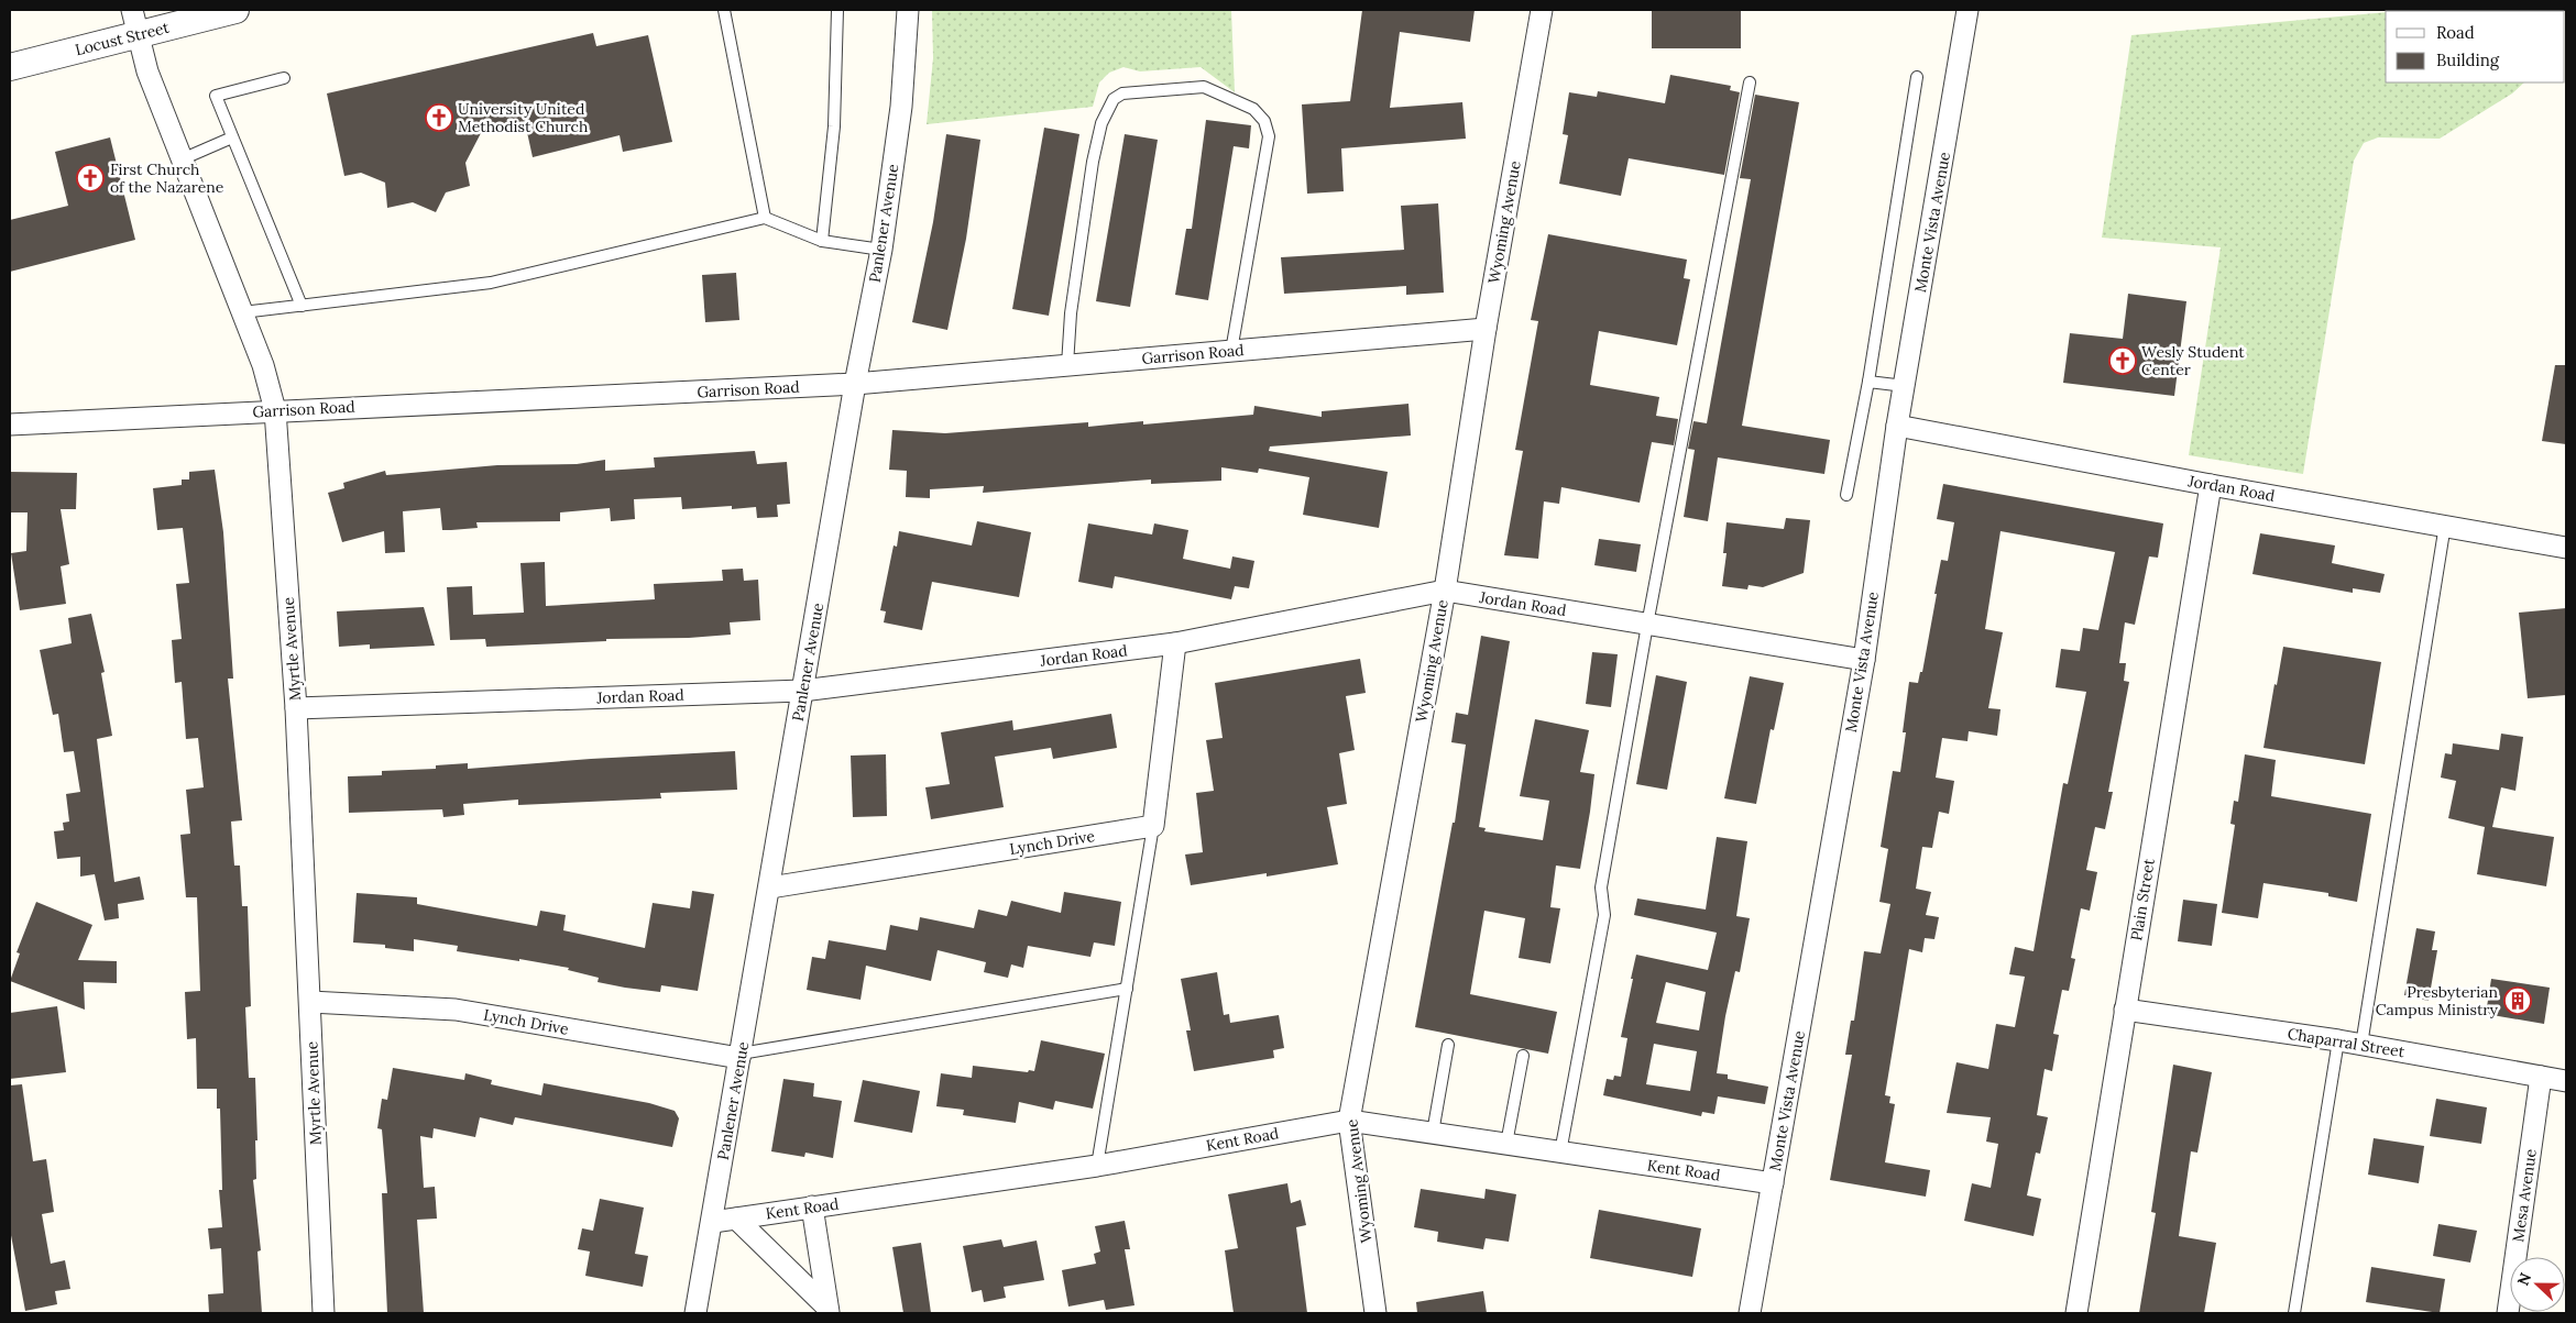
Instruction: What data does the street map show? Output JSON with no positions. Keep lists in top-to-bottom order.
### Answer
{
  "streets": {
    "street": [
      "Locust Street",
      "Wyoming Avenue",
      "Monte Vista Avenue",
      "Panlener Avenue",
      "Garrison Road",
      "Jordan Road",
      "Myrtle Avenue",
      "Lynch Drive",
      "Plain Street",
      "Chaparral Street",
      "Kent Road",
      "Mesa Avenue"
    ]
  },
  "crossings": [
    ["Locust Street", "Myrtle Avenue"],
    ["Wyoming Avenue", "Garrison Road"],
    ["Wyoming Avenue", "Jordan Road"],
    ["Wyoming Avenue", "Kent Road"],
    ["Monte Vista Avenue", "Jordan Road"],
    ["Monte Vista Avenue", "Kent Road"],
    ["Panlener Avenue", "Garrison Road"],
    ["Panlener Avenue", "Jordan Road"],
    ["Panlener Avenue", "Lynch Drive"],
    ["Panlener Avenue", "Kent Road"],
    ["Garrison Road", "Myrtle Avenue"],
    ["Jordan Road", "Myrtle Avenue"],
    ["Jordan Road", "Plain Street"],
    ["Myrtle Avenue", "Lynch Drive"],
    ["Plain Street", "Chaparral Street"],
    ["Chaparral Street", "Mesa Avenue"]
  ],
  "places": {
    "church": ["University United Methodist Church", "First Church of the Nazarene", "Wesly Student Center"],
    "building": ["Presbyterian Campus Ministry"]
  },
  "legend": ["Road", "Building"],
  "north": "left"
}
